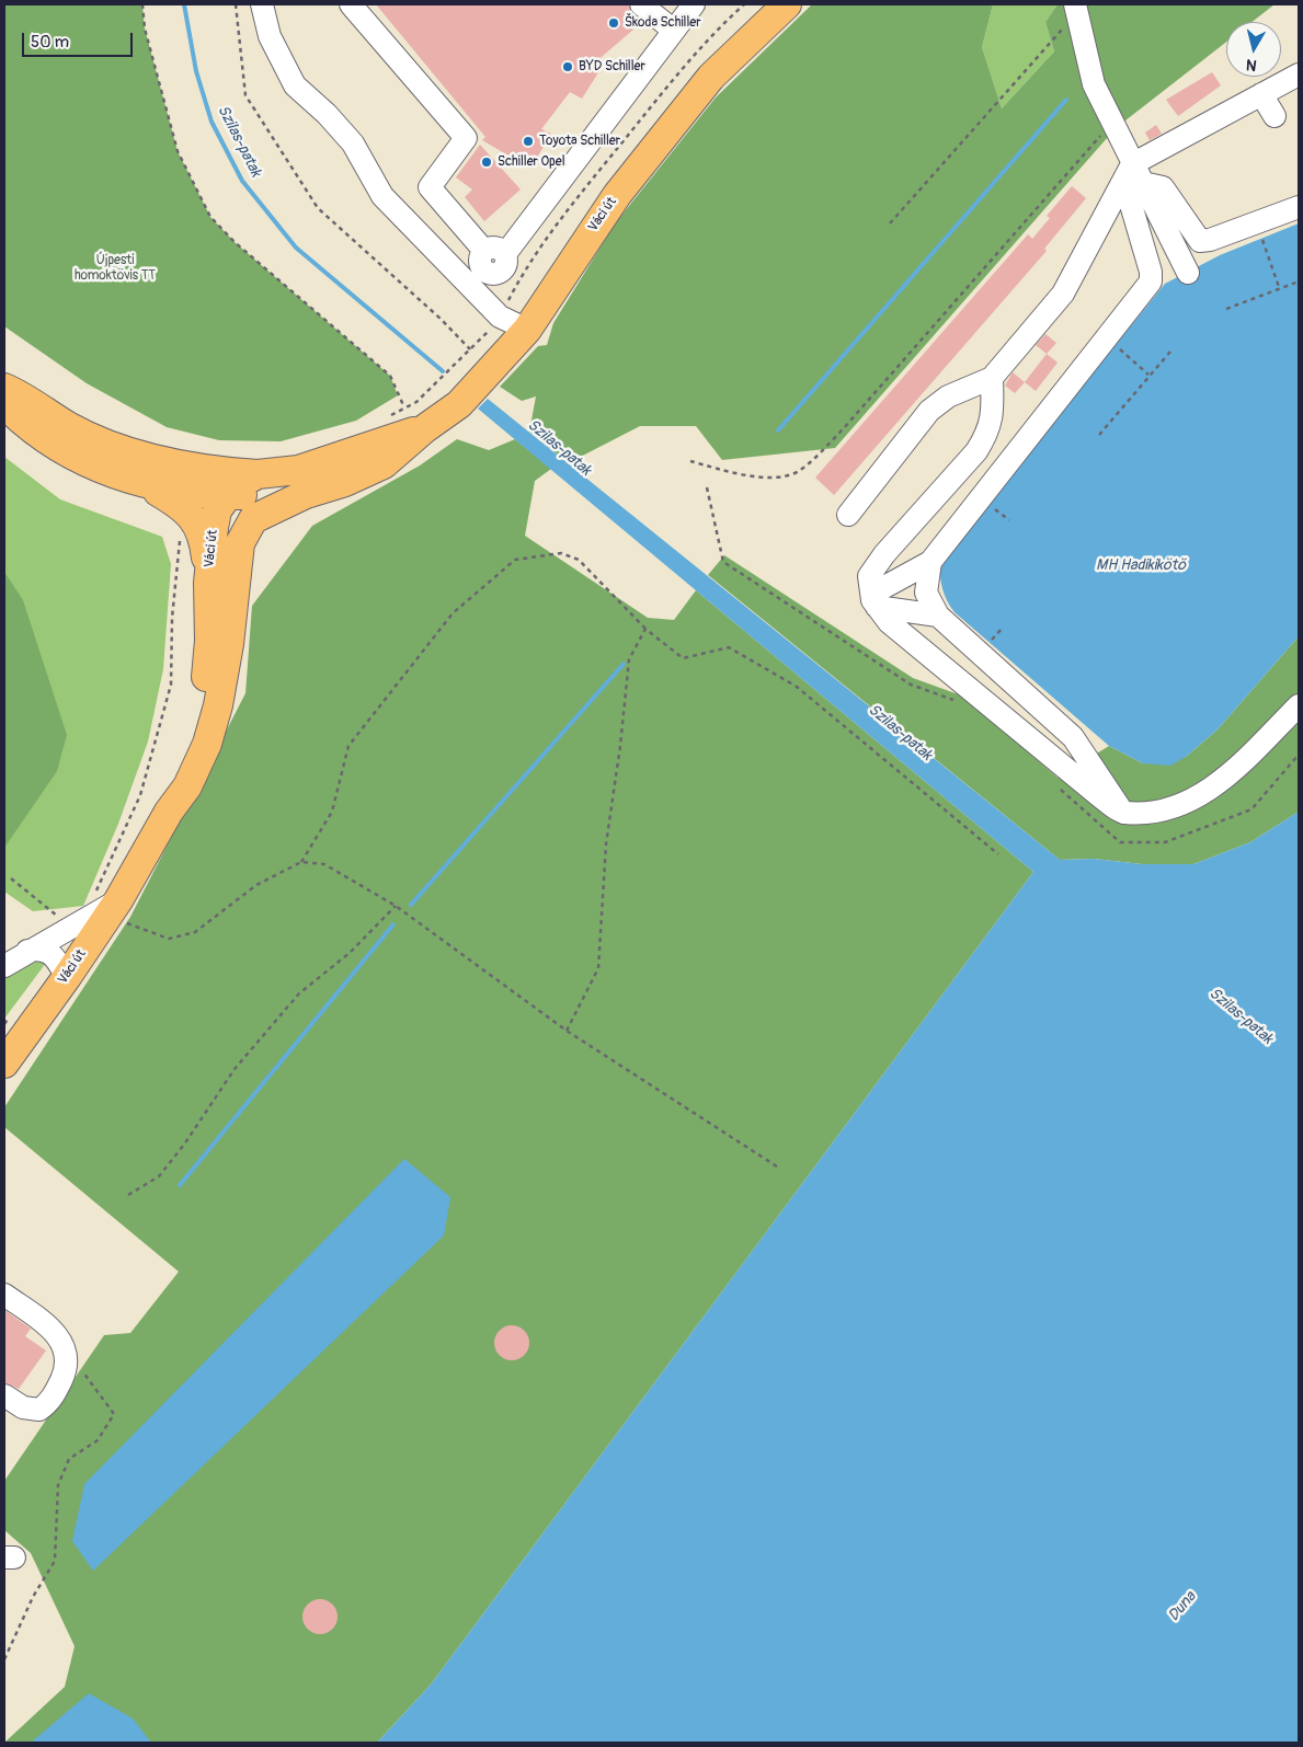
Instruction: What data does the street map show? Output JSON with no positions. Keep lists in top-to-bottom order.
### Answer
{
  "streets": {
    "main road": ["Váci út"]
  },
  "water": ["Szilas-patak", "MH Hadikikötő", "Duna"],
  "parks": ["Újpesti homoktövis TT"],
  "places": [
    "Škoda Schiller",
    "BYD Schiller",
    "Toyota Schiller",
    "Schiller Opel"
  ],
  "scale_bar": "50 m",
  "north": "bottom"
}
